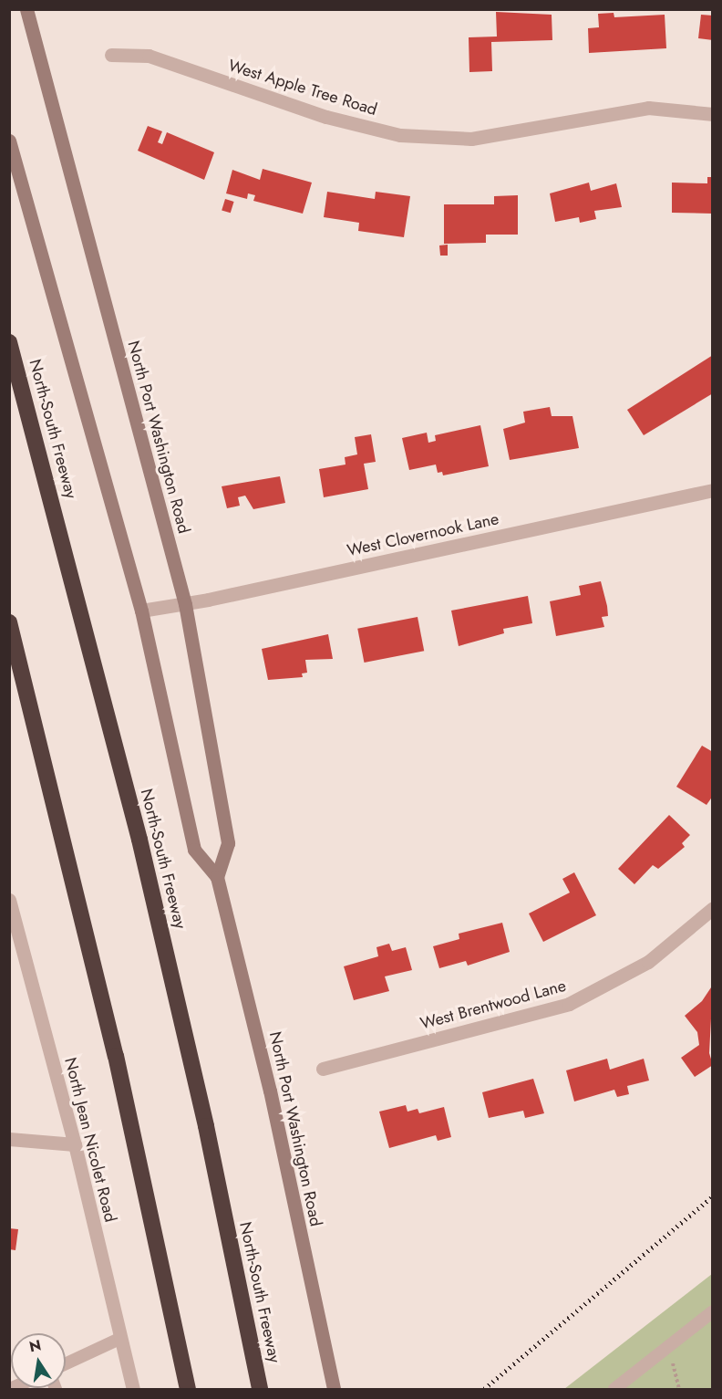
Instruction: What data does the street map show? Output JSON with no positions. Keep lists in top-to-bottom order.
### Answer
{
  "streets": {
    "highway": ["North-South Freeway"],
    "main road": ["North Port Washington Road"],
    "street": [
      "West Apple Tree Road",
      "West Clovernook Lane",
      "West Brentwood Lane",
      "North Jean Nicolet Road"
    ]
  },
  "crossings": [
    ["North Port Washington Road", "West Clovernook Lane"]
  ],
  "north": "top"
}
